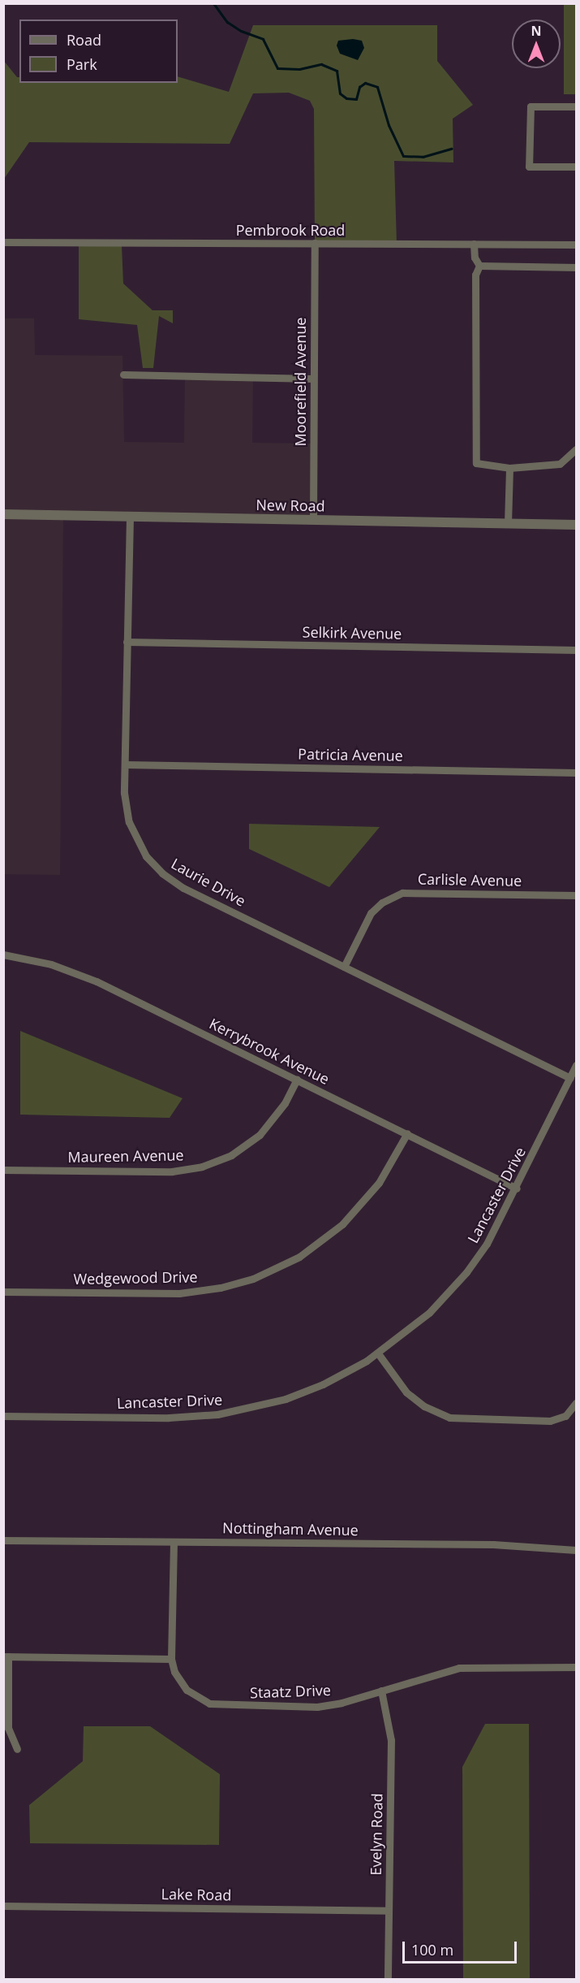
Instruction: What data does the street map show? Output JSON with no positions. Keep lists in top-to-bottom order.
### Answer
{
  "streets": {
    "street": [
      "Pembrook Road",
      "Moorefield Avenue",
      "New Road",
      "Selkirk Avenue",
      "Patricia Avenue",
      "Carlisle Avenue",
      "Laurie Drive",
      "Kerrybrook Avenue",
      "Maureen Avenue",
      "Lancaster Drive",
      "Wedgewood Drive",
      "Nottingham Avenue",
      "Staatz Drive",
      "Evelyn Road",
      "Lake Road"
    ]
  },
  "crossings": [
    ["Pembrook Road", "Moorefield Avenue"],
    ["Moorefield Avenue", "New Road"],
    ["New Road", "Laurie Drive"],
    ["Selkirk Avenue", "Laurie Drive"],
    ["Patricia Avenue", "Laurie Drive"],
    ["Carlisle Avenue", "Laurie Drive"],
    ["Laurie Drive", "Lancaster Drive"],
    ["Kerrybrook Avenue", "Maureen Avenue"],
    ["Kerrybrook Avenue", "Lancaster Drive"],
    ["Kerrybrook Avenue", "Wedgewood Drive"],
    ["Nottingham Avenue", "Staatz Drive"],
    ["Staatz Drive", "Evelyn Road"],
    ["Evelyn Road", "Lake Road"]
  ],
  "legend": ["Road", "Park"],
  "scale_bar": "100 m",
  "north": "top"
}
